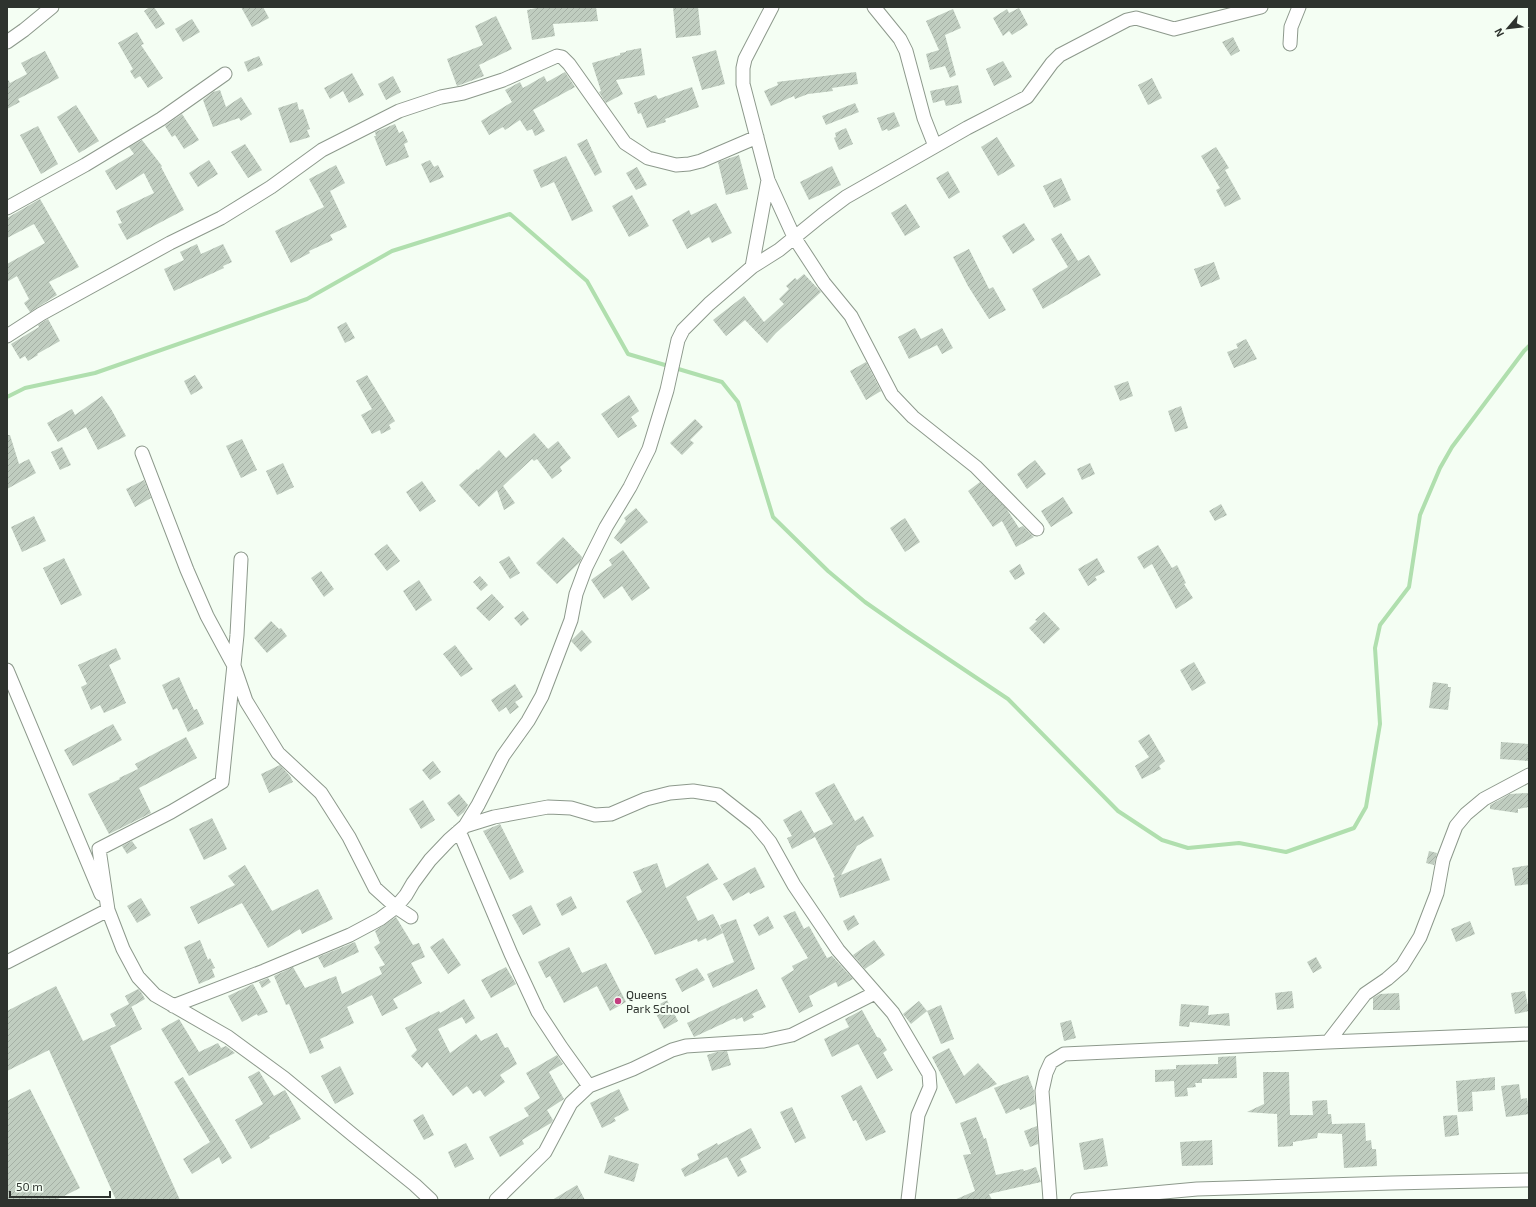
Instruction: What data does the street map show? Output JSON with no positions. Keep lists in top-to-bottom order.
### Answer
{
  "places": ["Queens Park School"],
  "scale_bar": "50 m",
  "north": "bottom left"
}
